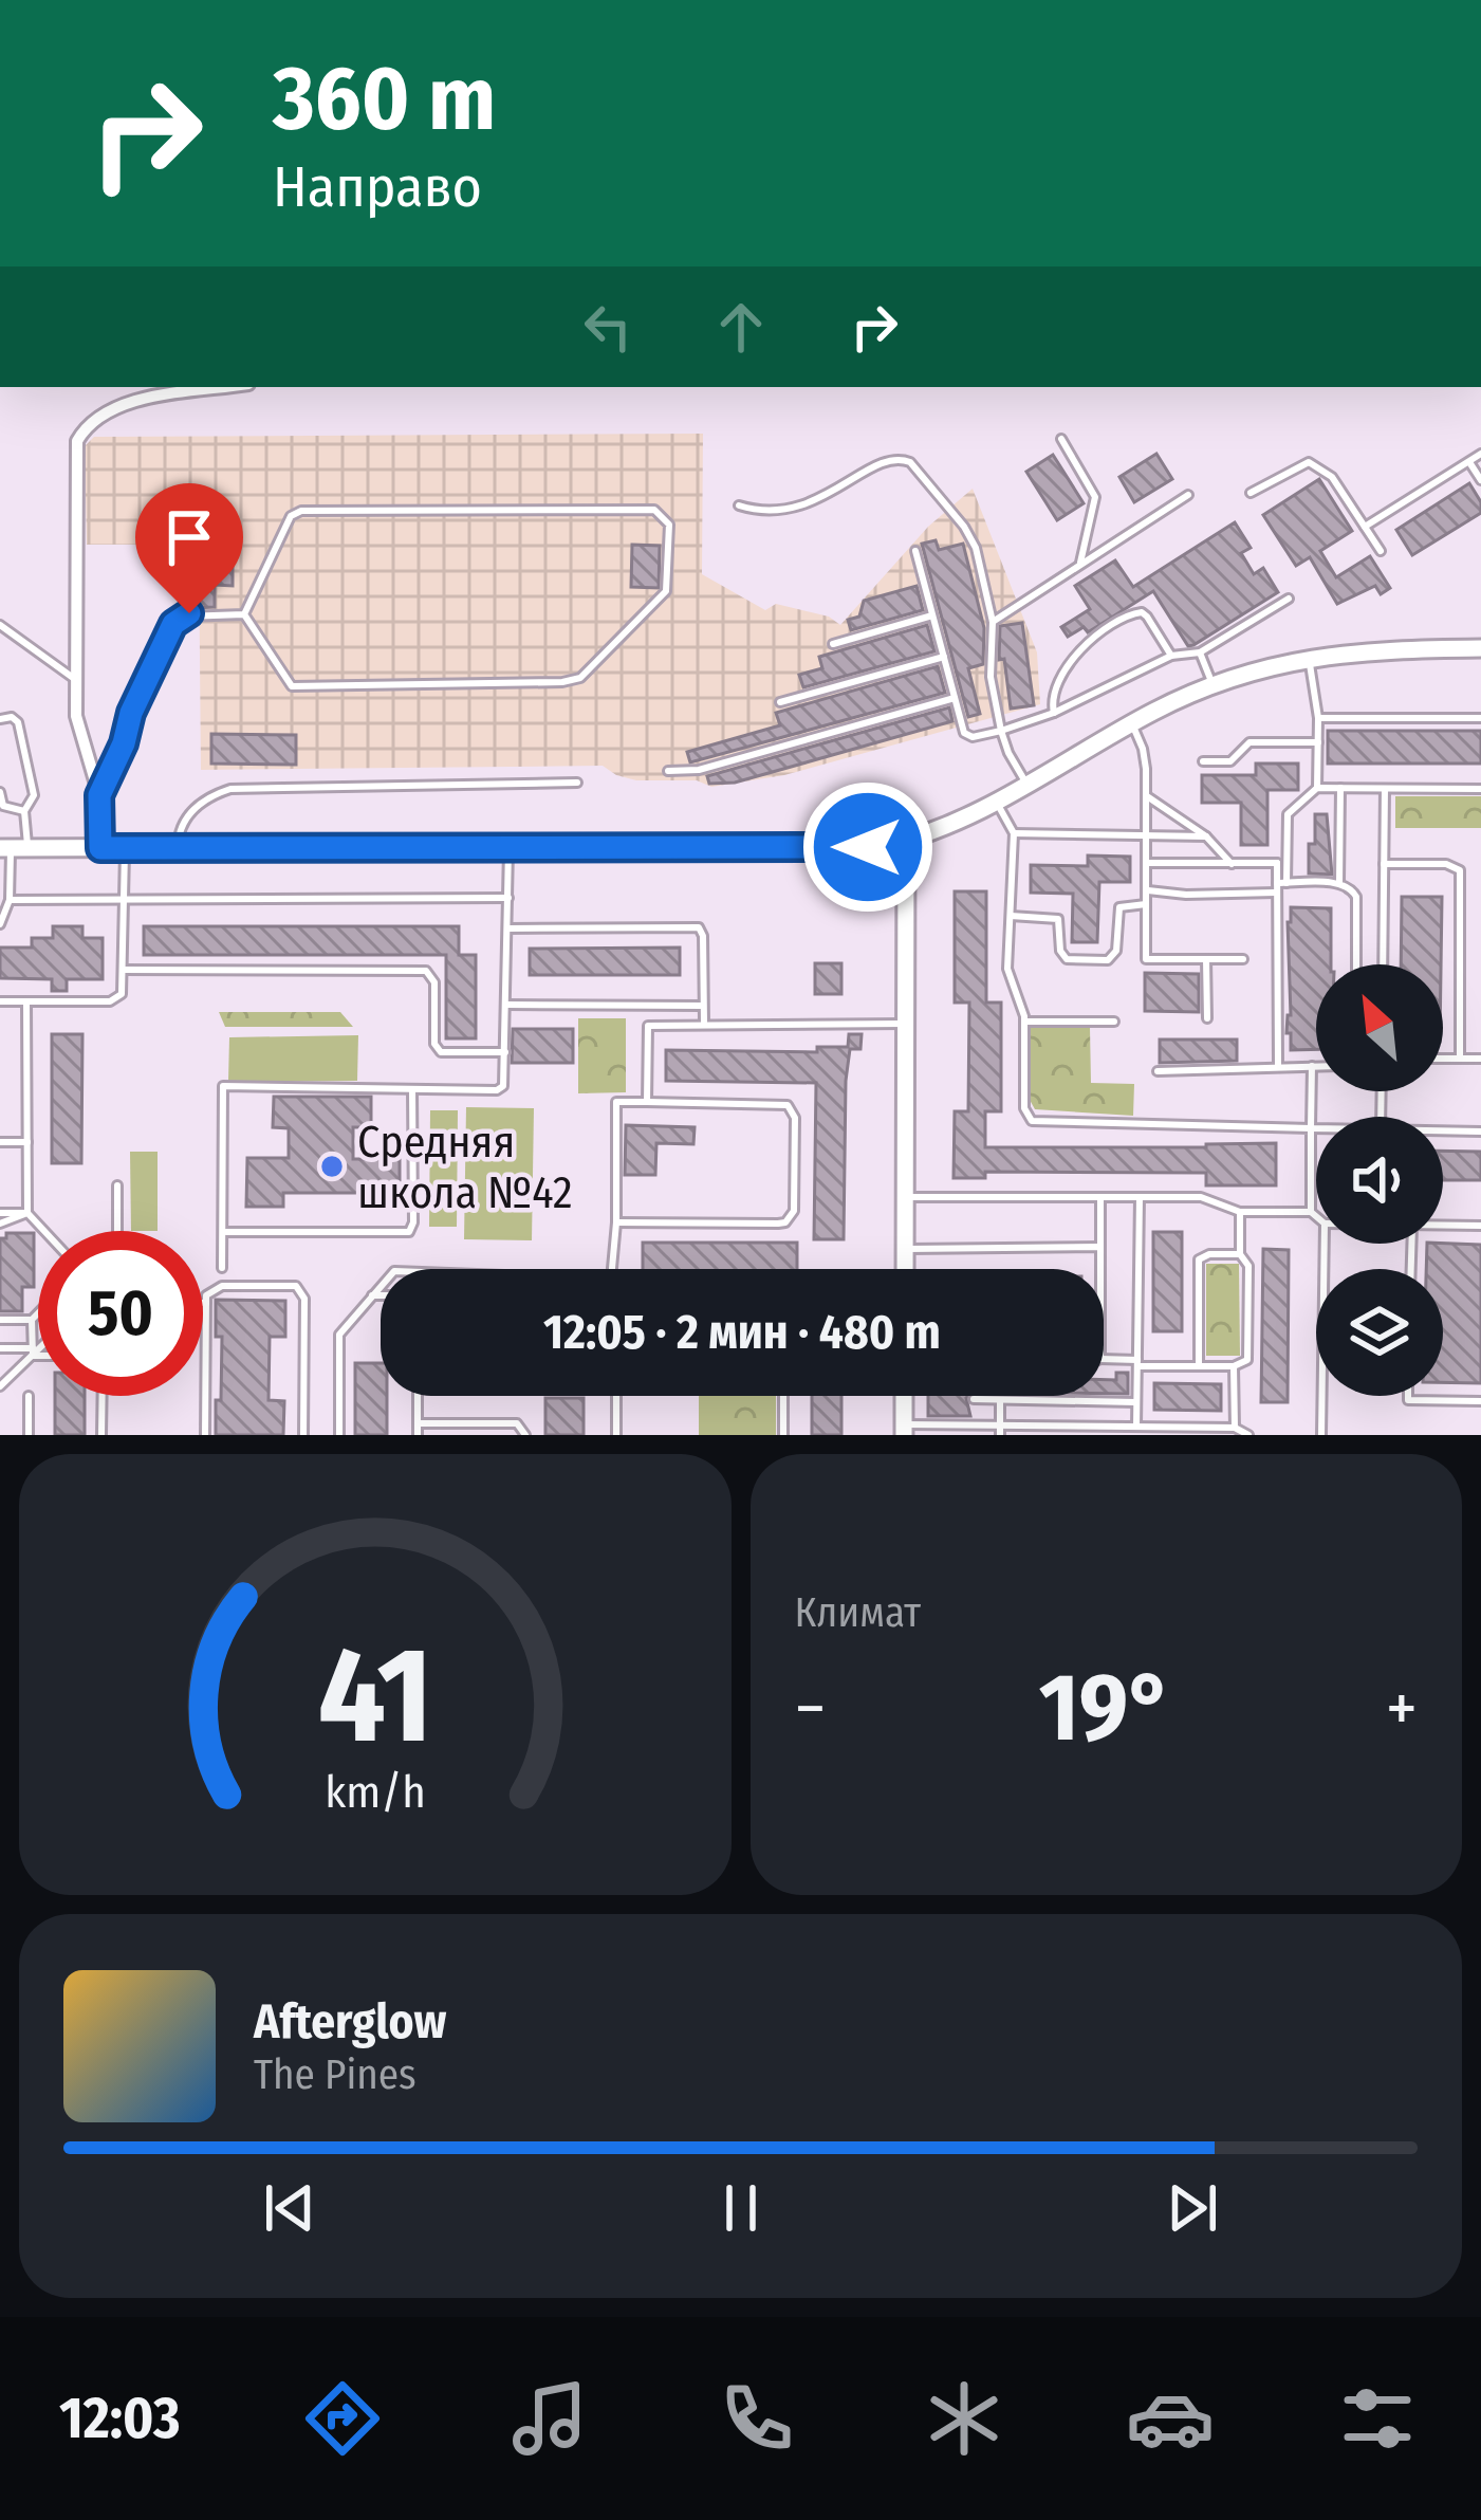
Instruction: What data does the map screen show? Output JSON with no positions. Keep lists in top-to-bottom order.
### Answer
{
  "places": ["Средняя школа №42"],
  "north": "top left",
  "page": {
    "turn": ["360 m", "Направо"],
    "limit": "50",
    "trip": "12:05 · 2 мин · 480 m",
    "tile": "Климат",
    "heat": ["−", "19°", "+"],
    "song": ["Afterglow", "The Pines"],
    "tabs": "12:03",
    "gauge": ["41", "km/h"]
  }
}
